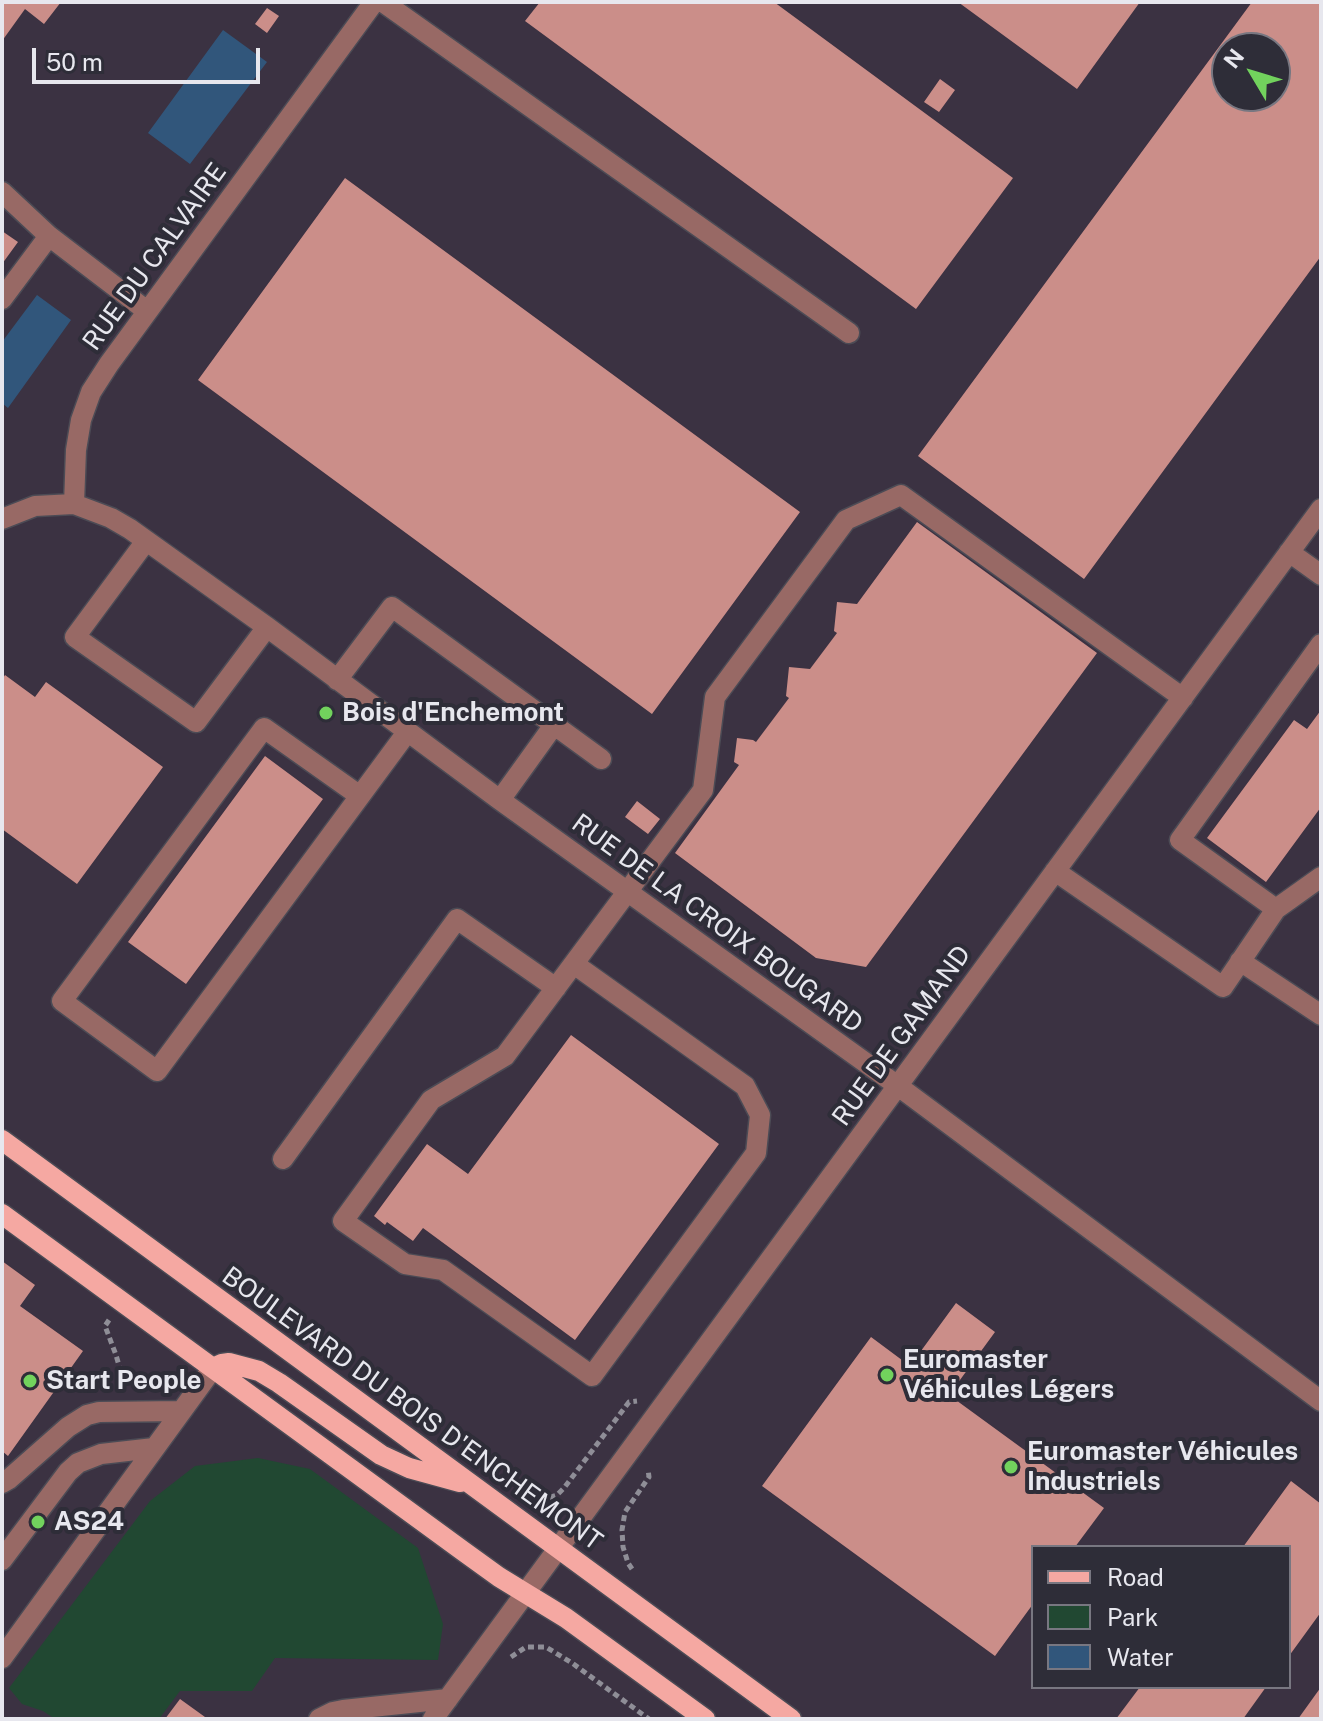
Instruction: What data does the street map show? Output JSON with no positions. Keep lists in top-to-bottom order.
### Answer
{
  "streets": {
    "main road": ["BOULEVARD DU BOIS D'ENCHEMONT"],
    "street": ["RUE DU CALVAIRE", "RUE DE LA CROIX BOUGARD", "RUE DE GAMAND"]
  },
  "crossings": [
    ["RUE DU CALVAIRE", "RUE DE LA CROIX BOUGARD"],
    ["RUE DE LA CROIX BOUGARD", "RUE DE GAMAND"],
    ["RUE DE GAMAND", "BOULEVARD DU BOIS D'ENCHEMONT"]
  ],
  "places": [
    "Bois d'Enchemont",
    "Euromaster Véhicules Légers",
    "Start People",
    "Euromaster Véhicules Industriels",
    "AS24"
  ],
  "legend": ["Road", "Park", "Water"],
  "scale_bar": "50 m",
  "north": "top left"
}
